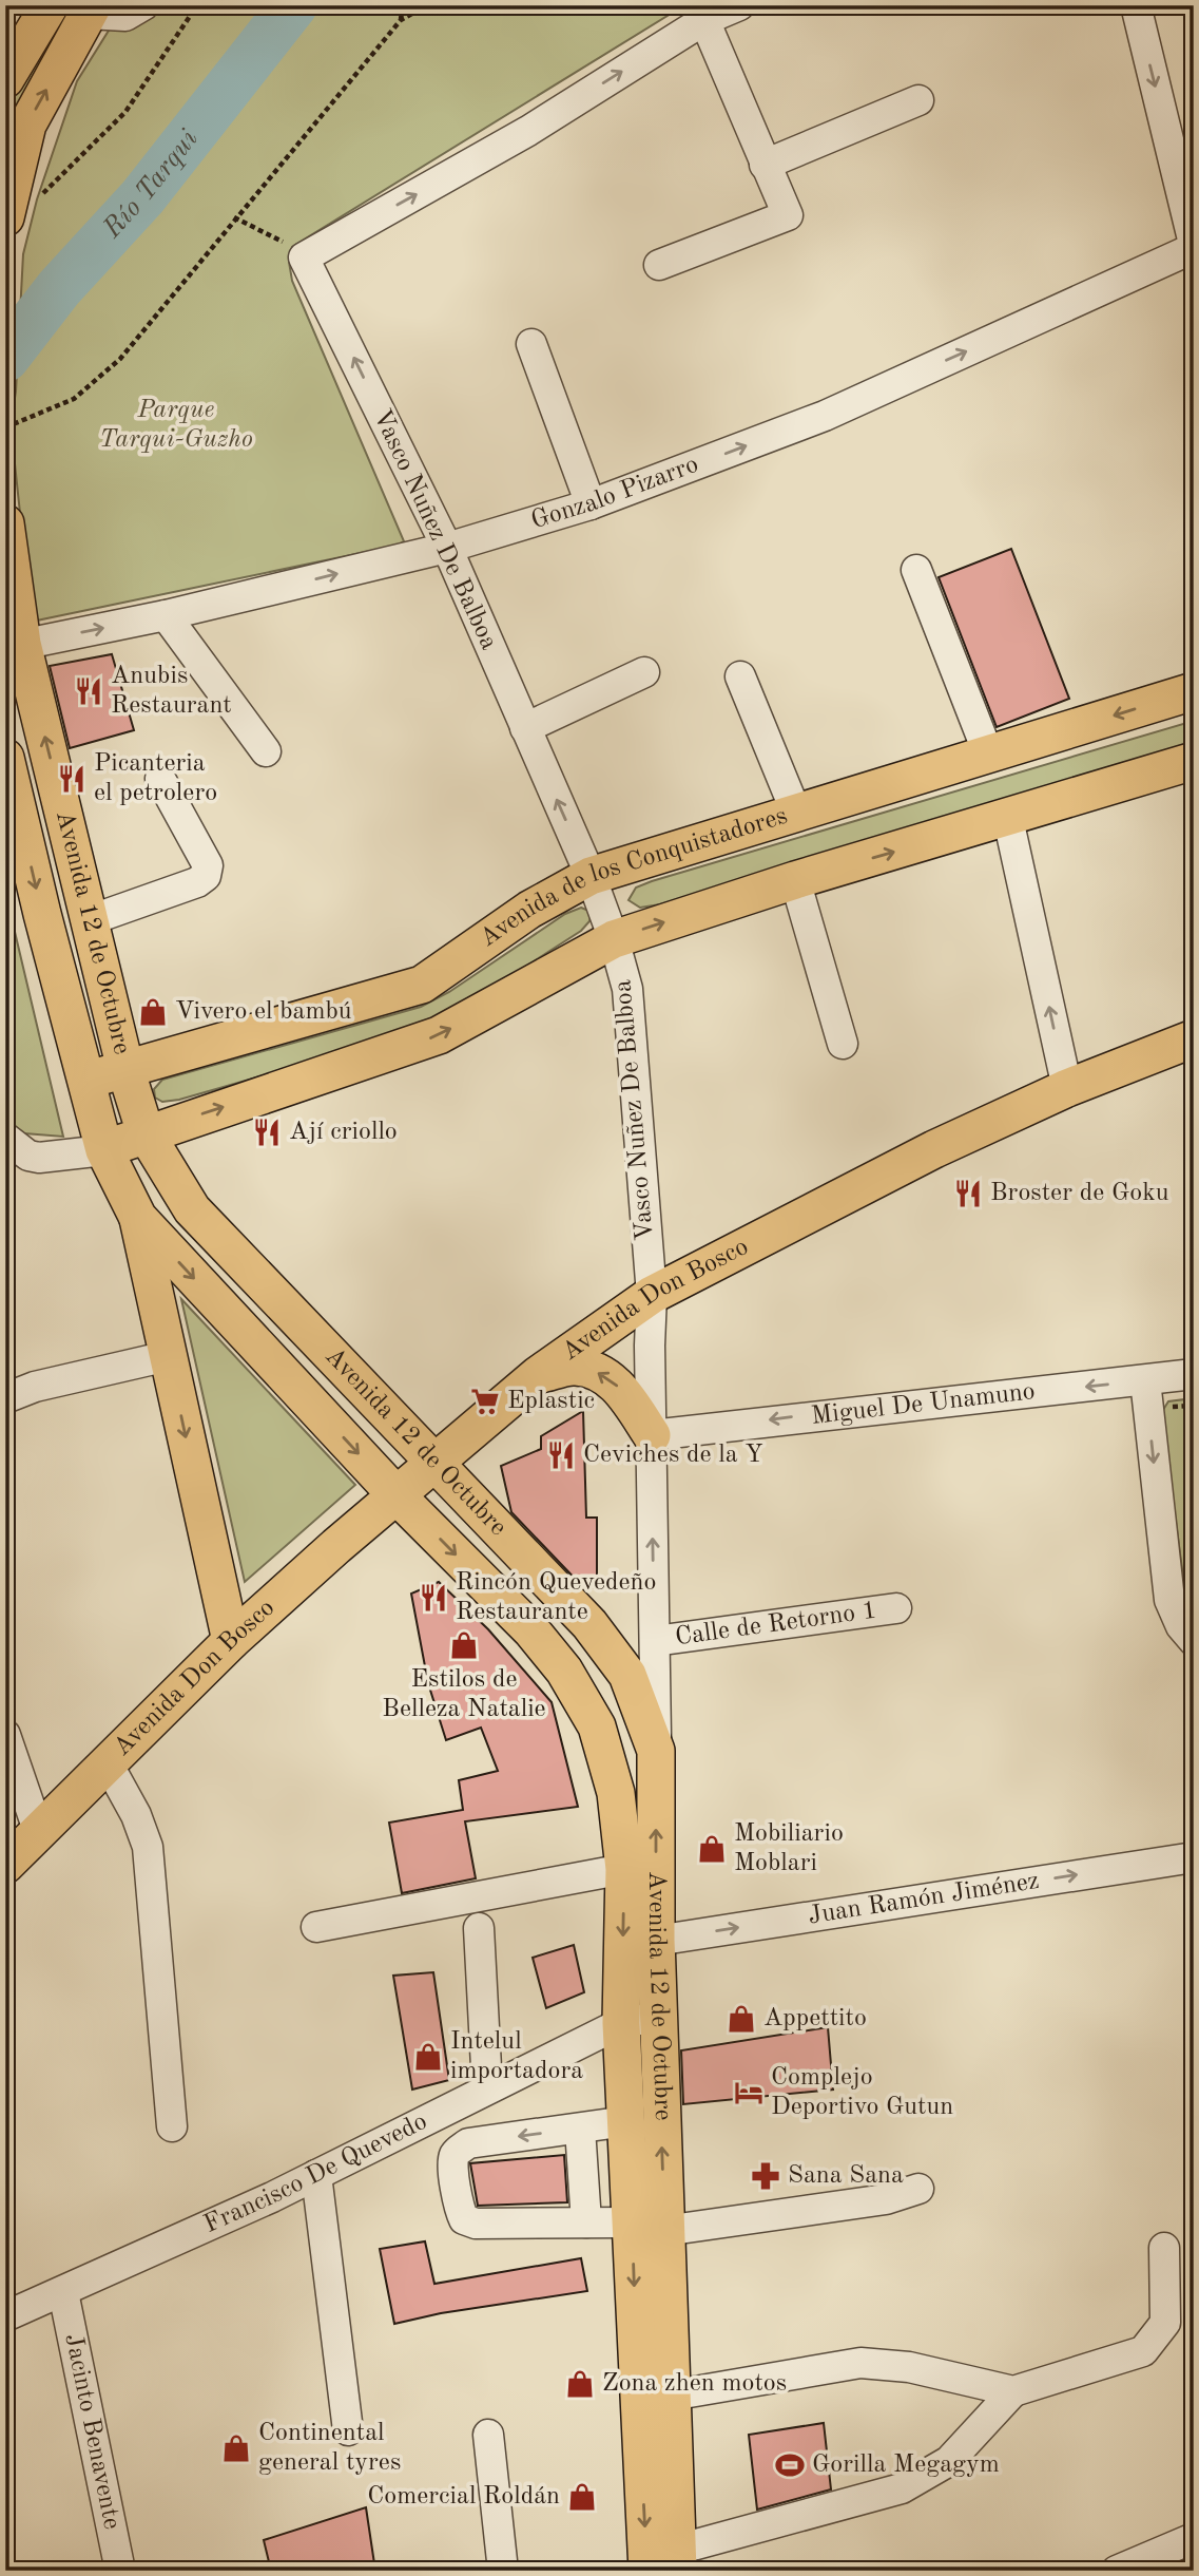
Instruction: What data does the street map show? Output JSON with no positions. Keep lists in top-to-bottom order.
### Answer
{
  "streets": {
    "main road": ["Avenida de los Conquistadores", "Avenida 12 de Octubre", "Avenida Don Bosco"],
    "street": [
      "Gonzalo Pizarro",
      "Vasco Nuñez De Balboa",
      "Miguel De Unamuno",
      "Calle de Retorno 1",
      "Juan Ramón Jiménez",
      "Francisco De Quevedo",
      "Jacinto Benavente"
    ]
  },
  "crossings": [
    ["Gonzalo Pizarro", "Vasco Nuñez De Balboa"],
    ["Gonzalo Pizarro", "Avenida 12 de Octubre"],
    ["Vasco Nuñez De Balboa", "Avenida de los Conquistadores"],
    ["Vasco Nuñez De Balboa", "Avenida 12 de Octubre"],
    ["Vasco Nuñez De Balboa", "Avenida Don Bosco"],
    ["Vasco Nuñez De Balboa", "Miguel De Unamuno"],
    ["Vasco Nuñez De Balboa", "Calle de Retorno 1"],
    ["Avenida de los Conquistadores", "Avenida 12 de Octubre"],
    ["Avenida 12 de Octubre", "Avenida Don Bosco"],
    ["Avenida 12 de Octubre", "Juan Ramón Jiménez"],
    ["Avenida 12 de Octubre", "Francisco De Quevedo"],
    ["Francisco De Quevedo", "Jacinto Benavente"]
  ],
  "one_way": ["Gonzalo Pizarro", "Miguel De Unamuno", "Juan Ramón Jiménez"],
  "water": ["Río Tarqui"],
  "parks": ["Parque Tarqui-Guzho"],
  "places": {
    "restaurant": [
      "Anubis Restaurant",
      "Picanteria el petrolero",
      "Ají criollo",
      "Broster de Goku",
      "Ceviches de la Y",
      "Rincón Quevedeño Restaurante"
    ],
    "shop": [
      "Vivero el bambú",
      "Estilos de Belleza Natalie",
      "Mobiliario Moblari",
      "Appettito",
      "Intelul importadora",
      "Zona zhen motos",
      "Continental general tyres",
      "Comercial Roldán"
    ],
    "supermarket": ["Eplastic"],
    "hotel": ["Complejo Deportivo Gutun"],
    "pharmacy": ["Sana Sana"],
    "sports": ["Gorilla Megagym"]
  }
}
